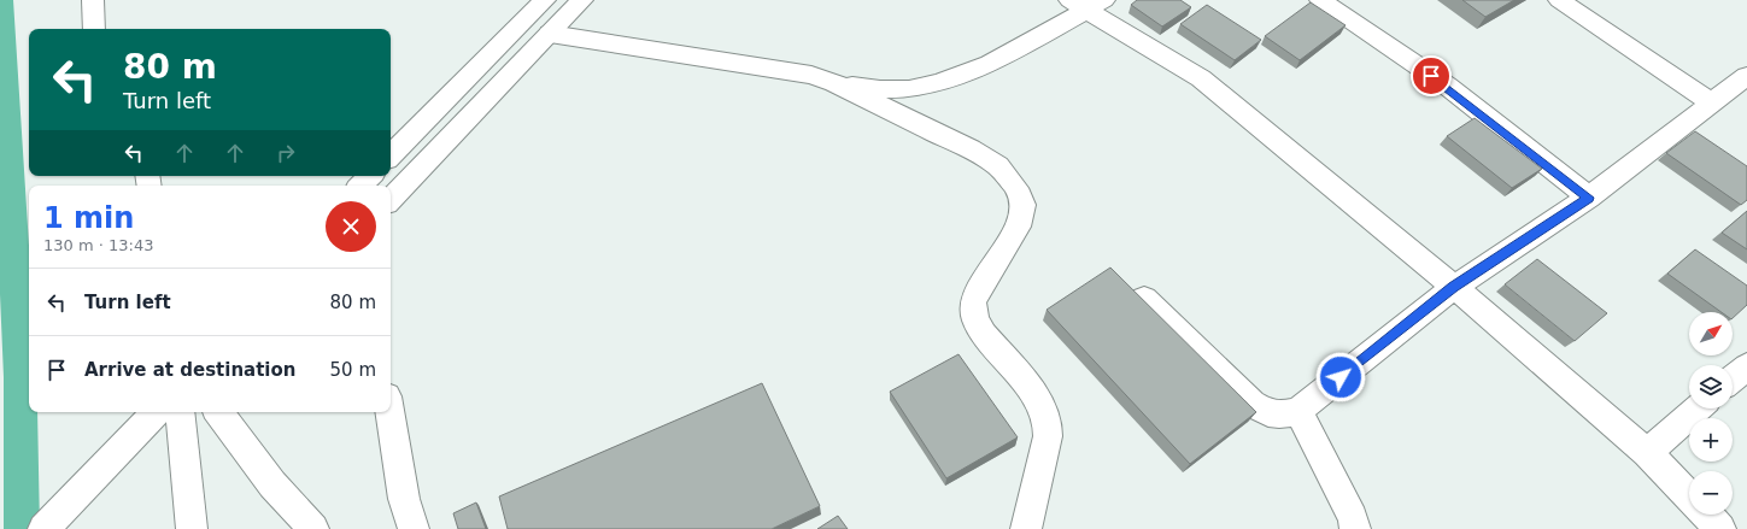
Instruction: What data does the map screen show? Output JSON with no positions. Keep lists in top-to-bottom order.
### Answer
{
  "north": "top right",
  "page": {
    "turn": ["80 m", "Turn left"],
    "heading": ["1 min", "130 m · 13:43"],
    "list": [
      {
        "name": "Turn left",
        "value": "80 m"
      },
      {
        "name": "Arrive at destination",
        "value": "50 m"
      }
    ],
    "map_buttons": ["+", "−"]
  }
}
